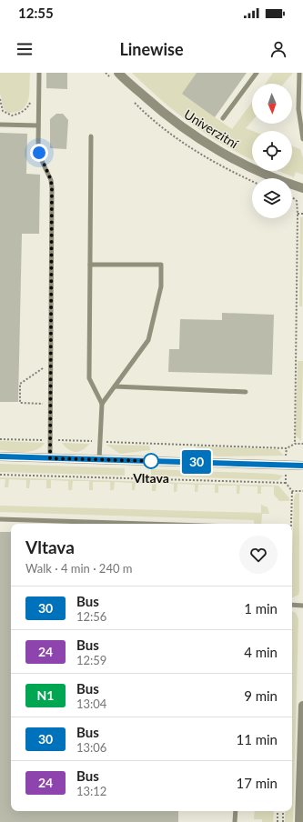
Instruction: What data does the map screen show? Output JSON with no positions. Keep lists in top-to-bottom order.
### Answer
{
  "streets": {
    "street": ["Univerzitní"]
  },
  "places": ["Vltava"],
  "lines": ["bus line 30"],
  "north": "bottom",
  "page": {
    "status": "12:55",
    "header": "Linewise",
    "on_map": "30",
    "heading": ["Vltava", "Walk · 4 min · 240 m"],
    "list": [
      {
        "mark": "30",
        "name": "Bus",
        "note": "12:56",
        "value": "1 min"
      },
      {
        "mark": "24",
        "name": "Bus",
        "note": "12:59",
        "value": "4 min"
      },
      {
        "mark": "N1",
        "name": "Bus",
        "note": "13:04",
        "value": "9 min"
      },
      {
        "mark": "30",
        "name": "Bus",
        "note": "13:06",
        "value": "11 min"
      },
      {
        "mark": "24",
        "name": "Bus",
        "note": "13:12",
        "value": "17 min"
      }
    ]
  }
}
